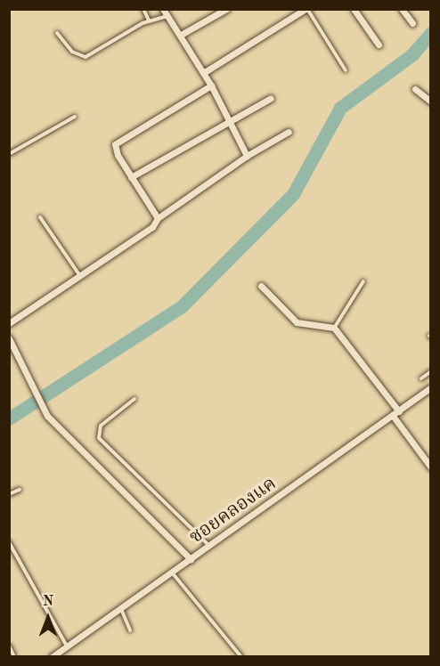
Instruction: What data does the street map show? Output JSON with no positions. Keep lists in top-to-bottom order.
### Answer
{
  "streets": {
    "street": ["ซอยคลองแค"]
  },
  "north": "top"
}
